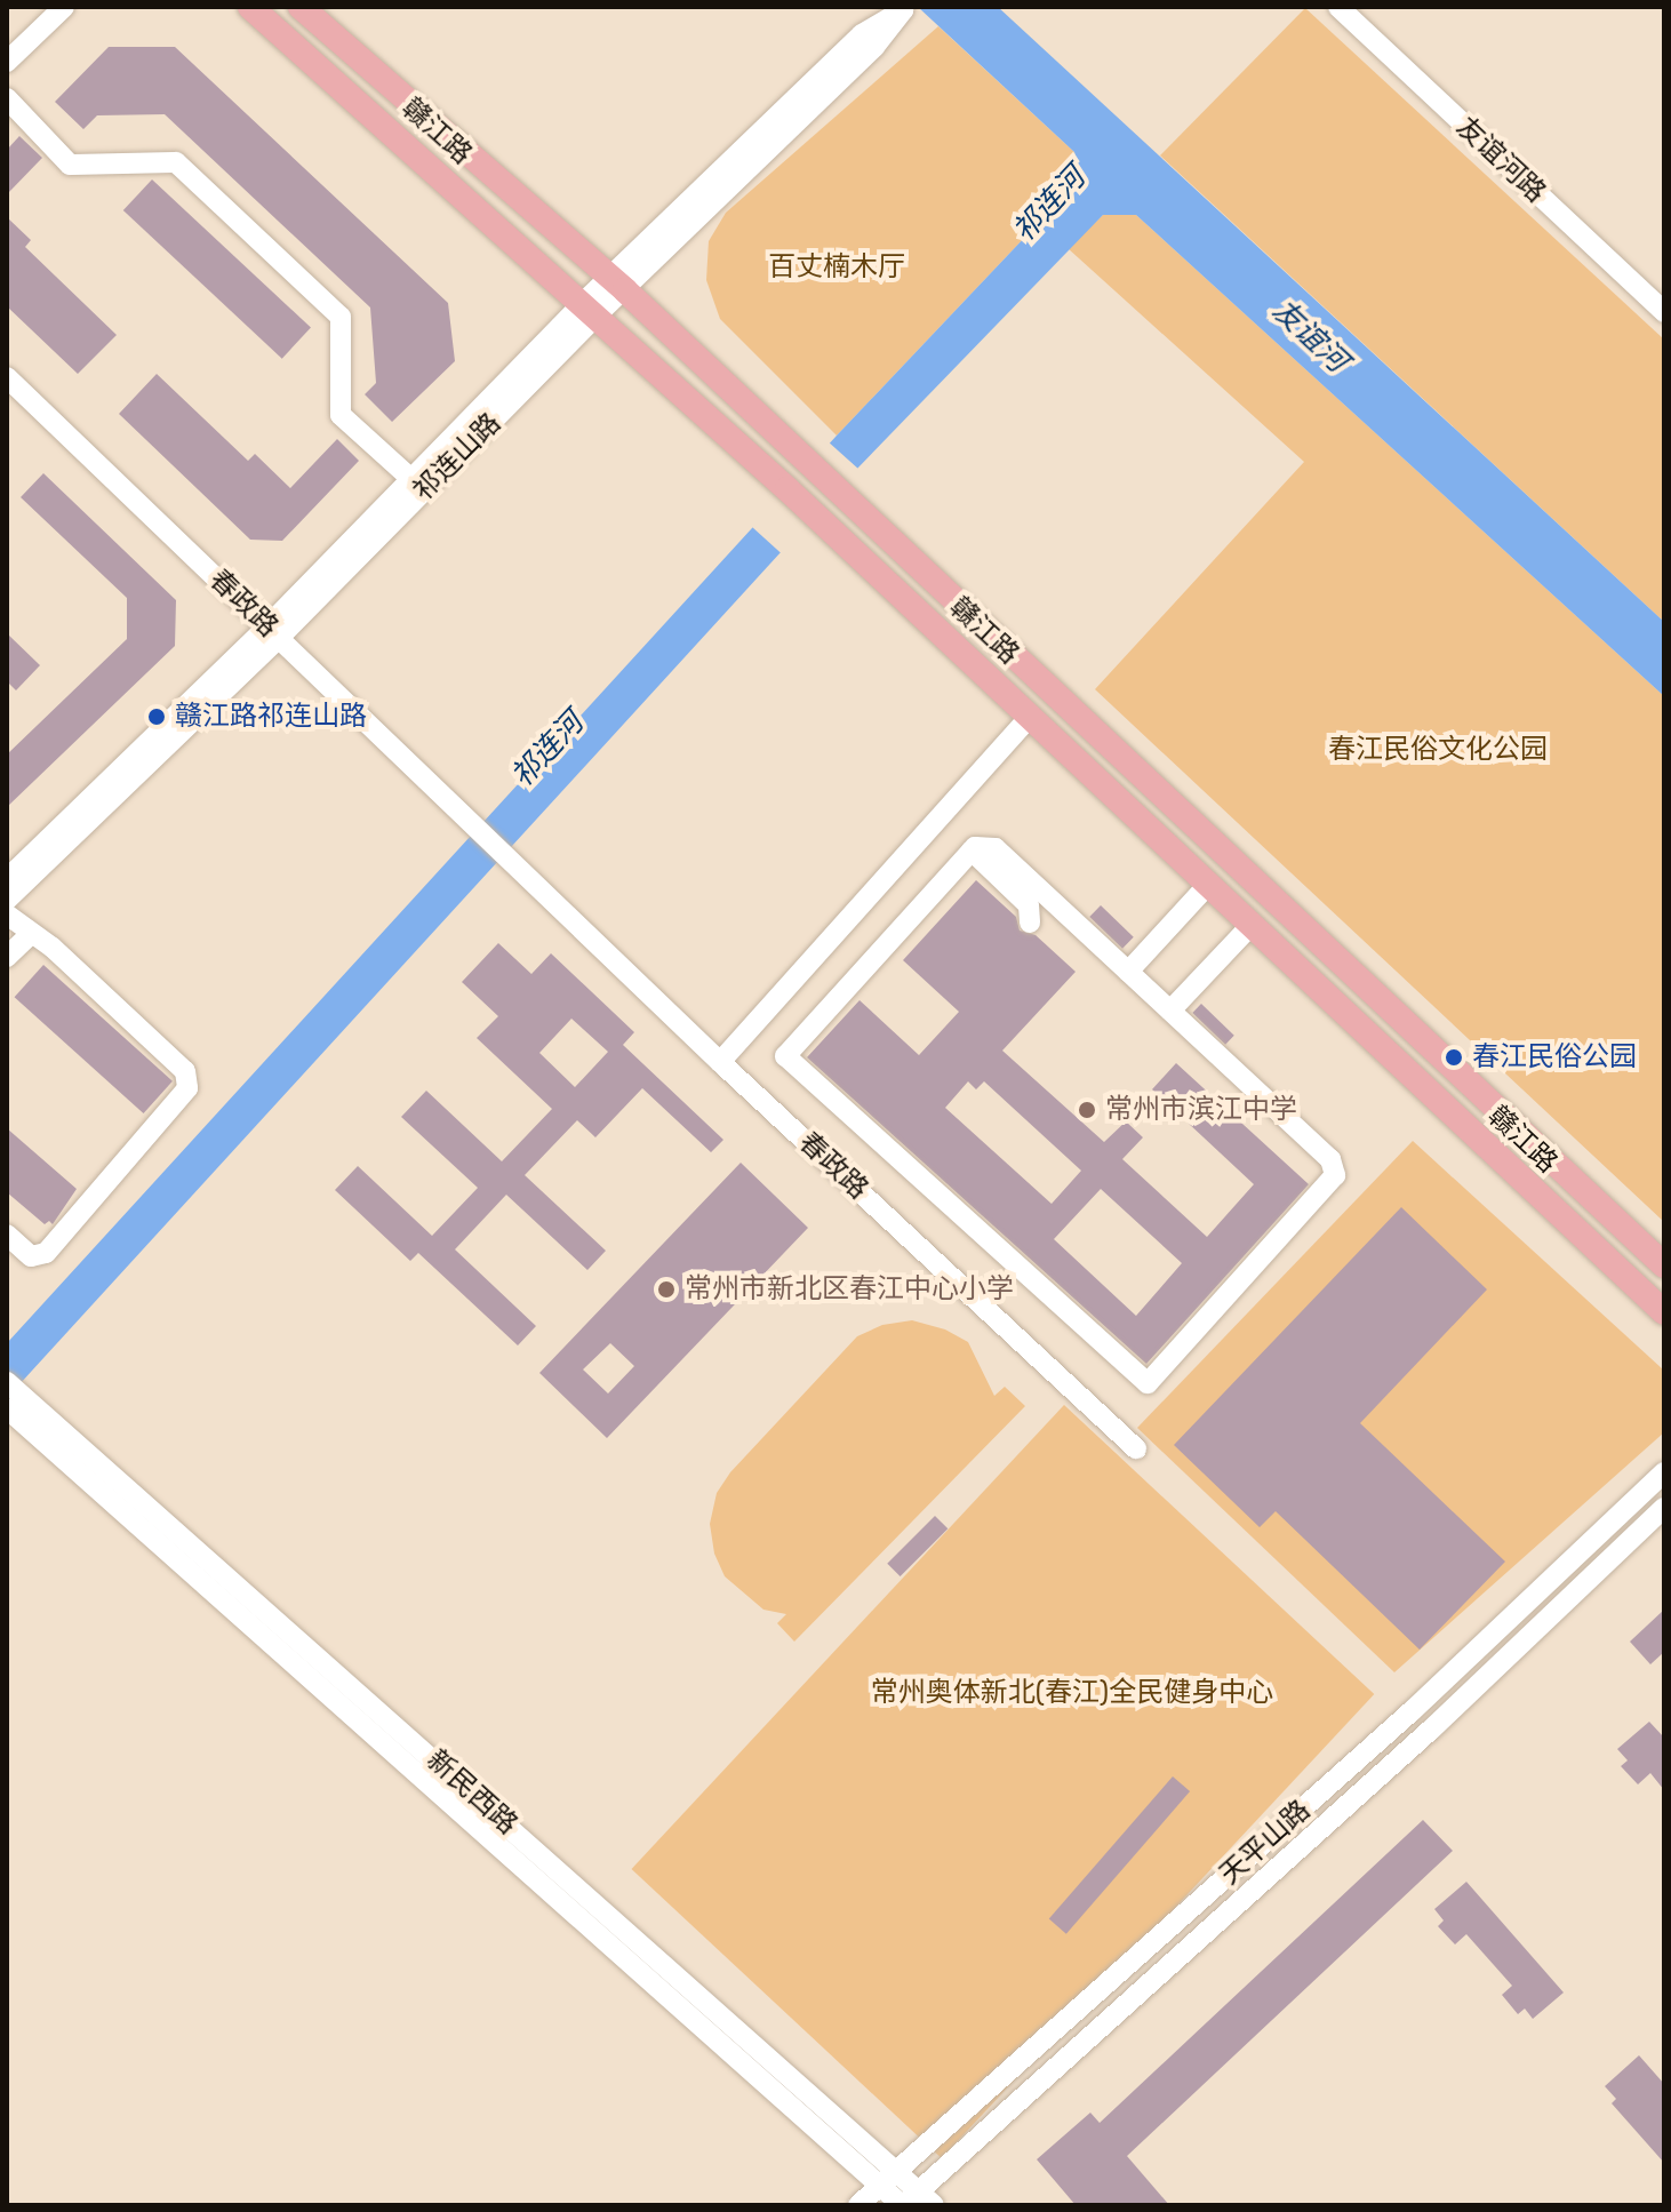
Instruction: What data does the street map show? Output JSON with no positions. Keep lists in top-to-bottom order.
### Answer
{
  "streets": {
    "main road": ["赣江路"],
    "street": [
      "友谊河路",
      "祁连山路",
      "春政路",
      "新民西路",
      "天平山路"
    ]
  },
  "crossings": [
    ["赣江路", "祁连山路"],
    ["祁连山路", "春政路"],
    ["新民西路", "天平山路"]
  ],
  "water": ["祁连河", "友谊河"],
  "parks": ["百丈楠木厅", "春江民俗文化公园", "常州奥体新北(春江)全民健身中心"],
  "places": [
    "赣江路祁连山路",
    "春江民俗公园",
    "常州市滨江中学",
    "常州市新北区春江中心小学"
  ]
}
